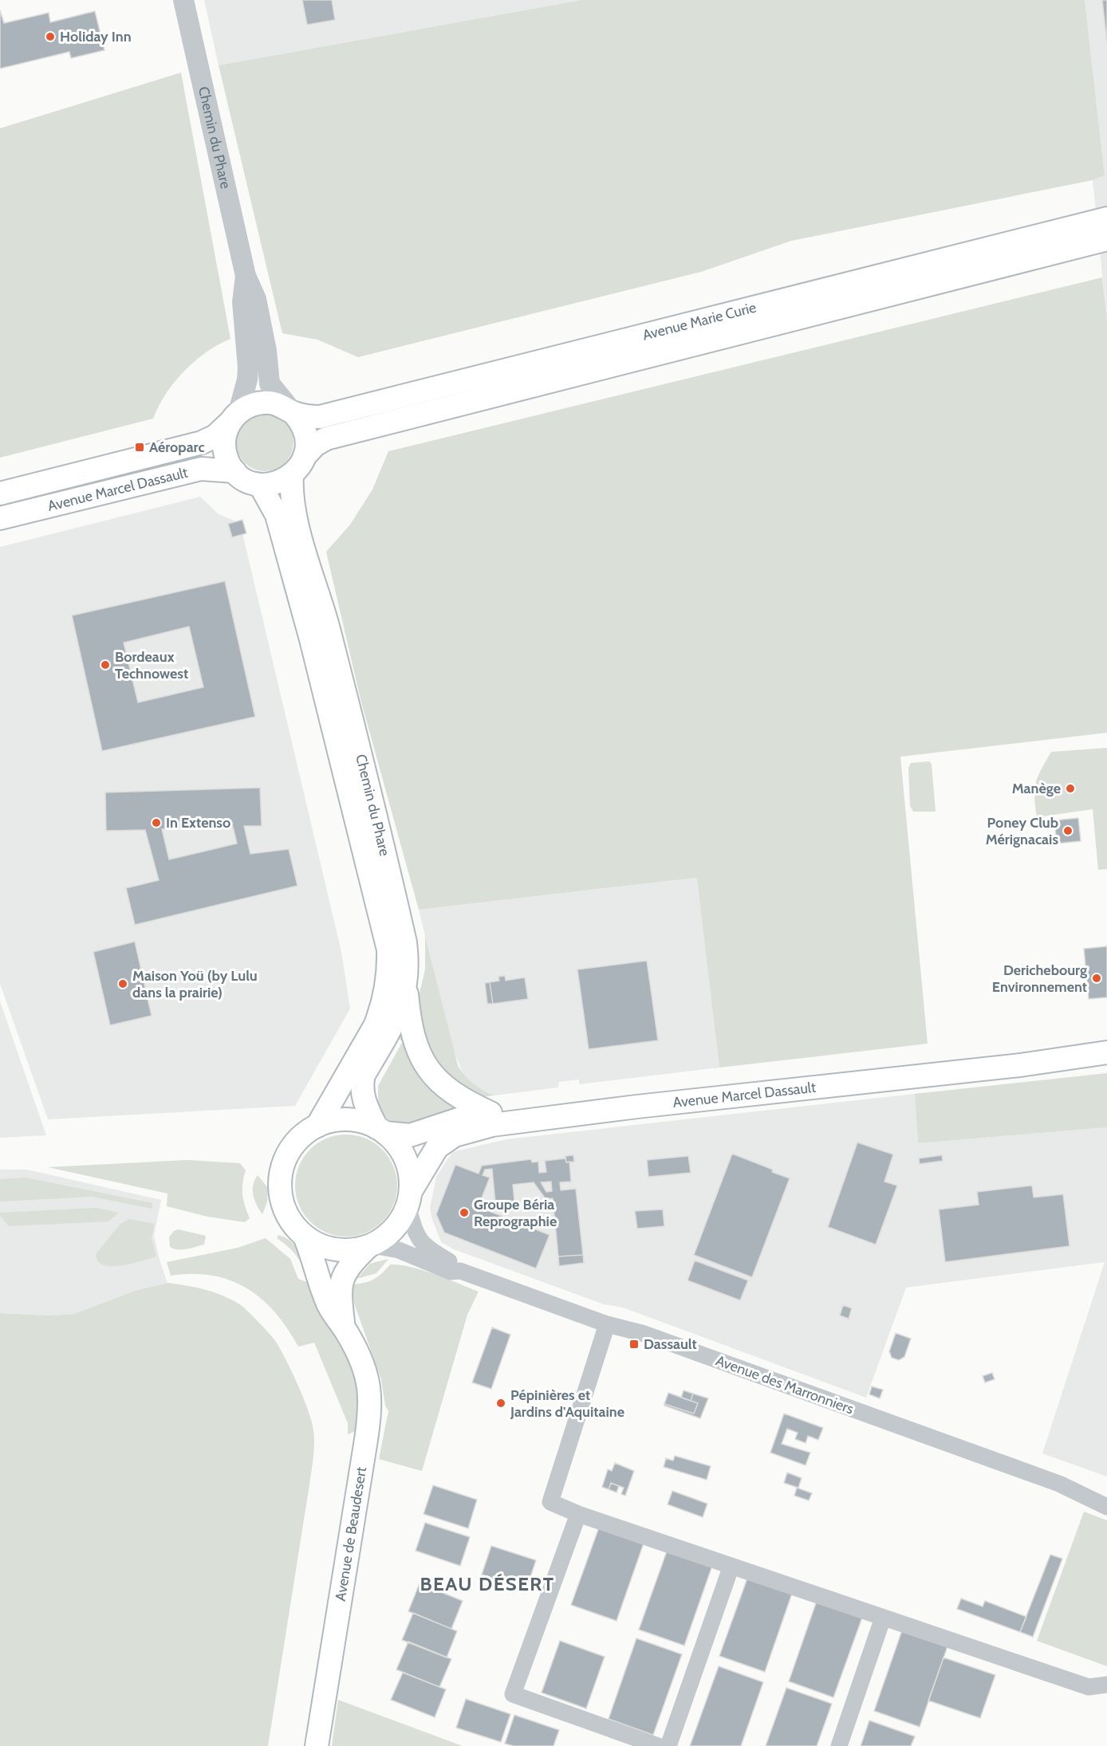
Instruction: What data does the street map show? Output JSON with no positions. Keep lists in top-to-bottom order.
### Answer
{
  "streets": {
    "main road": [
      "Chemin du Phare",
      "Avenue Marie Curie",
      "Avenue Marcel Dassault",
      "Avenue de Beaudesert"
    ],
    "street": ["Avenue des Marronniers"]
  },
  "crossings": [
    ["Chemin du Phare", "Avenue Marie Curie"],
    ["Chemin du Phare", "Avenue Marcel Dassault"],
    ["Chemin du Phare", "Avenue des Marronniers"],
    ["Avenue Marie Curie", "Avenue Marcel Dassault"],
    ["Avenue Marcel Dassault", "Avenue des Marronniers"]
  ],
  "districts": ["BEAU DÉSERT"],
  "places": {
    "other": [
      "Holiday Inn",
      "Bordeaux Technowest",
      "Manège",
      "In Extenso",
      "Poney Club Mérignacais",
      "Derichebourg Environnement",
      "Maison Yoü (by Lulu dans la prairie)",
      "Groupe Béria Reprographie",
      "Pépinières et Jardins d'Aquitaine"
    ],
    "transit": ["Aéroparc", "Dassault"]
  }
}
